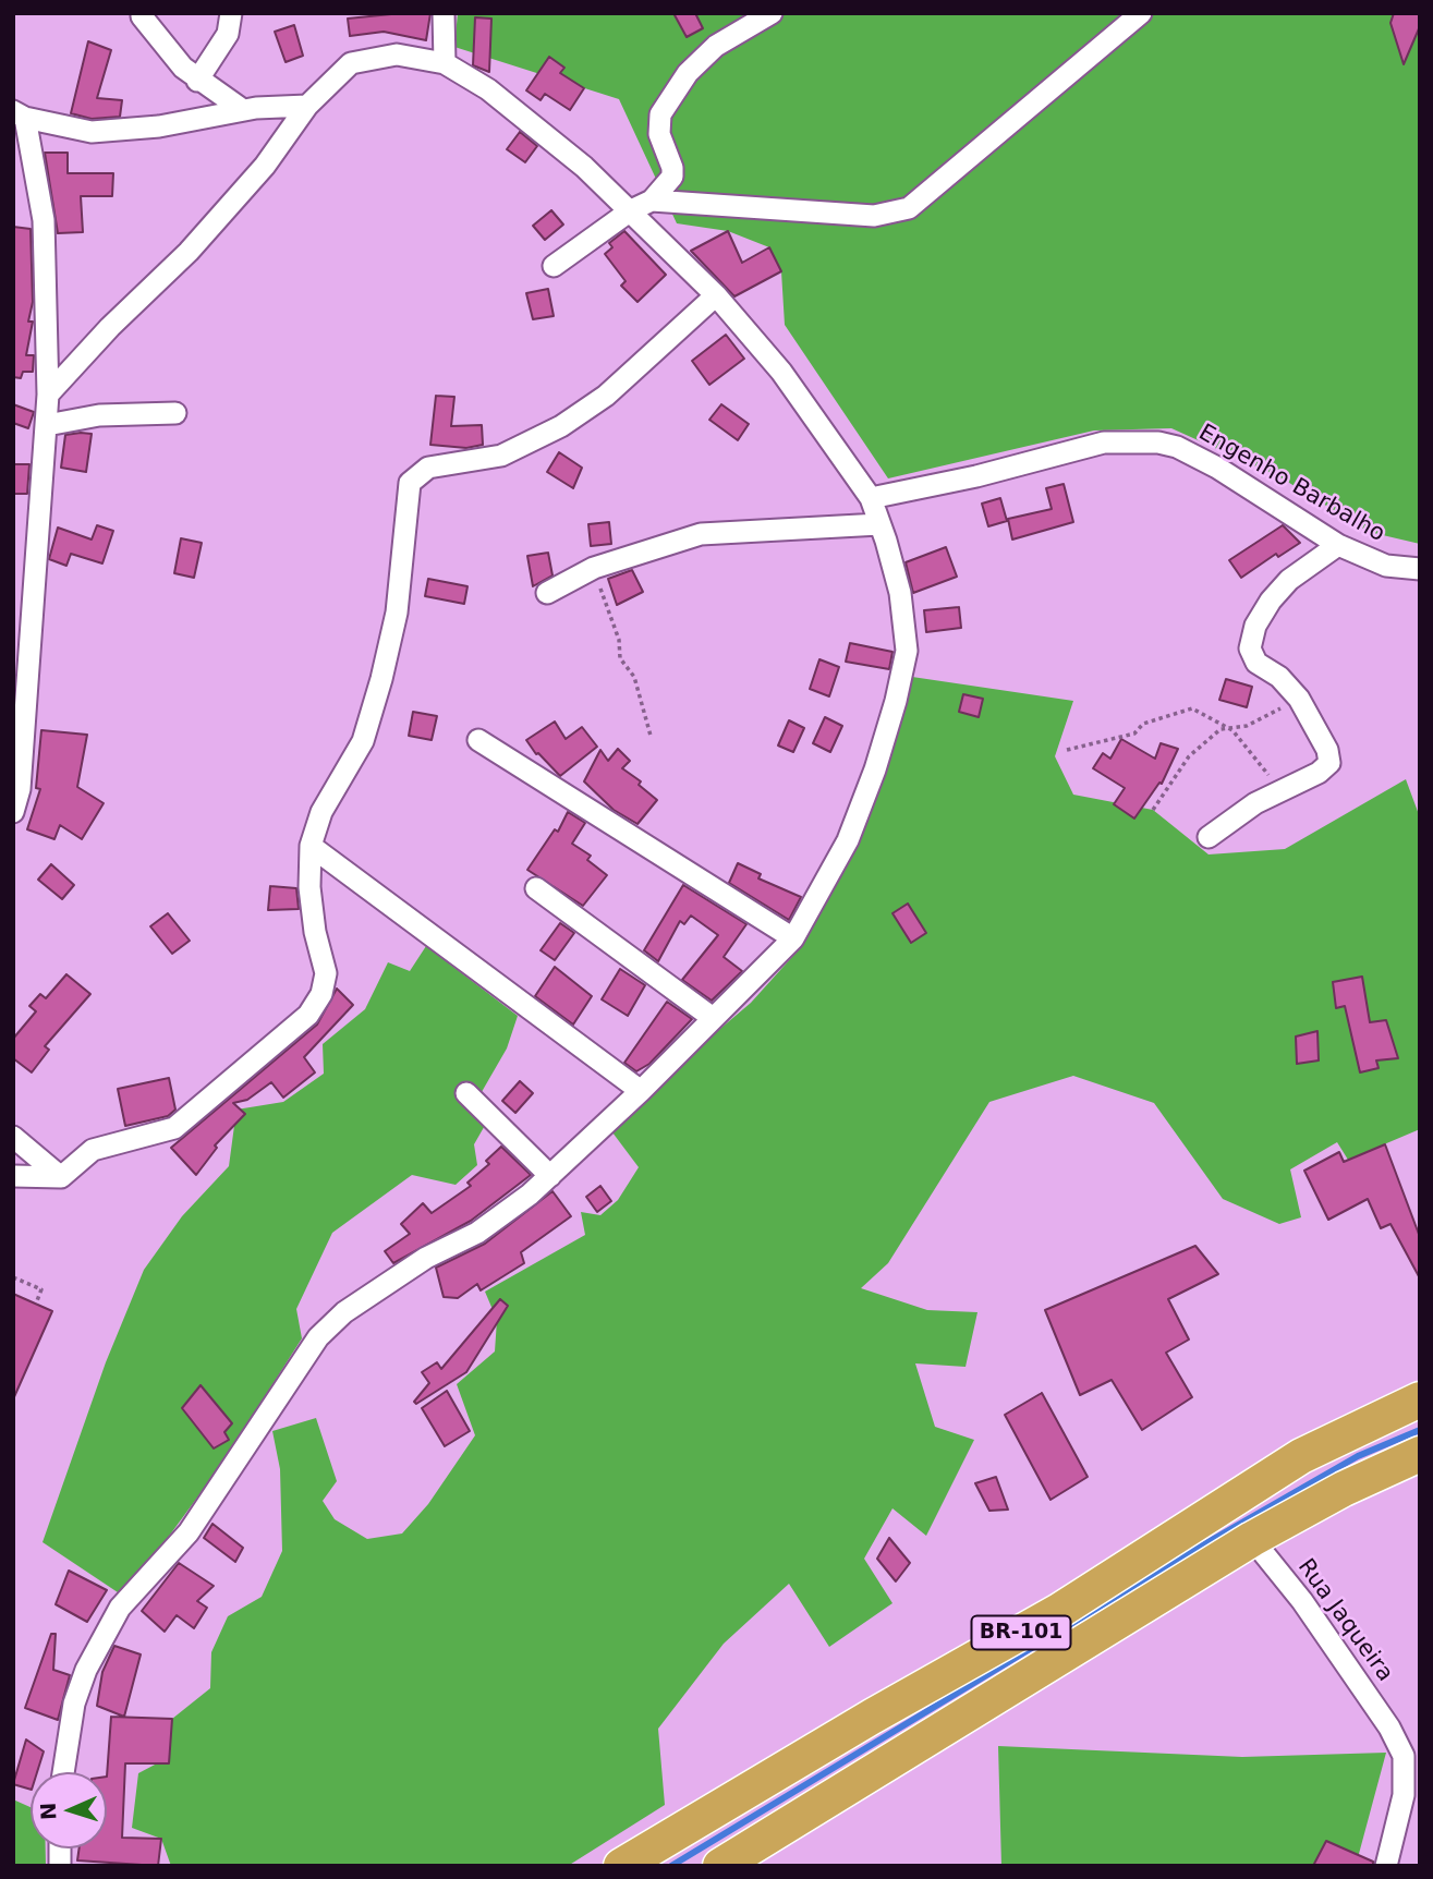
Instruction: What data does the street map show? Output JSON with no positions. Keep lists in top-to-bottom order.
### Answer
{
  "streets": {
    "highway": ["BR-101"],
    "street": ["Engenho Barbalho", "Rua Jaqueira"]
  },
  "crossings": [
    ["Rua Jaqueira", "BR-101"]
  ],
  "north": "left"
}
